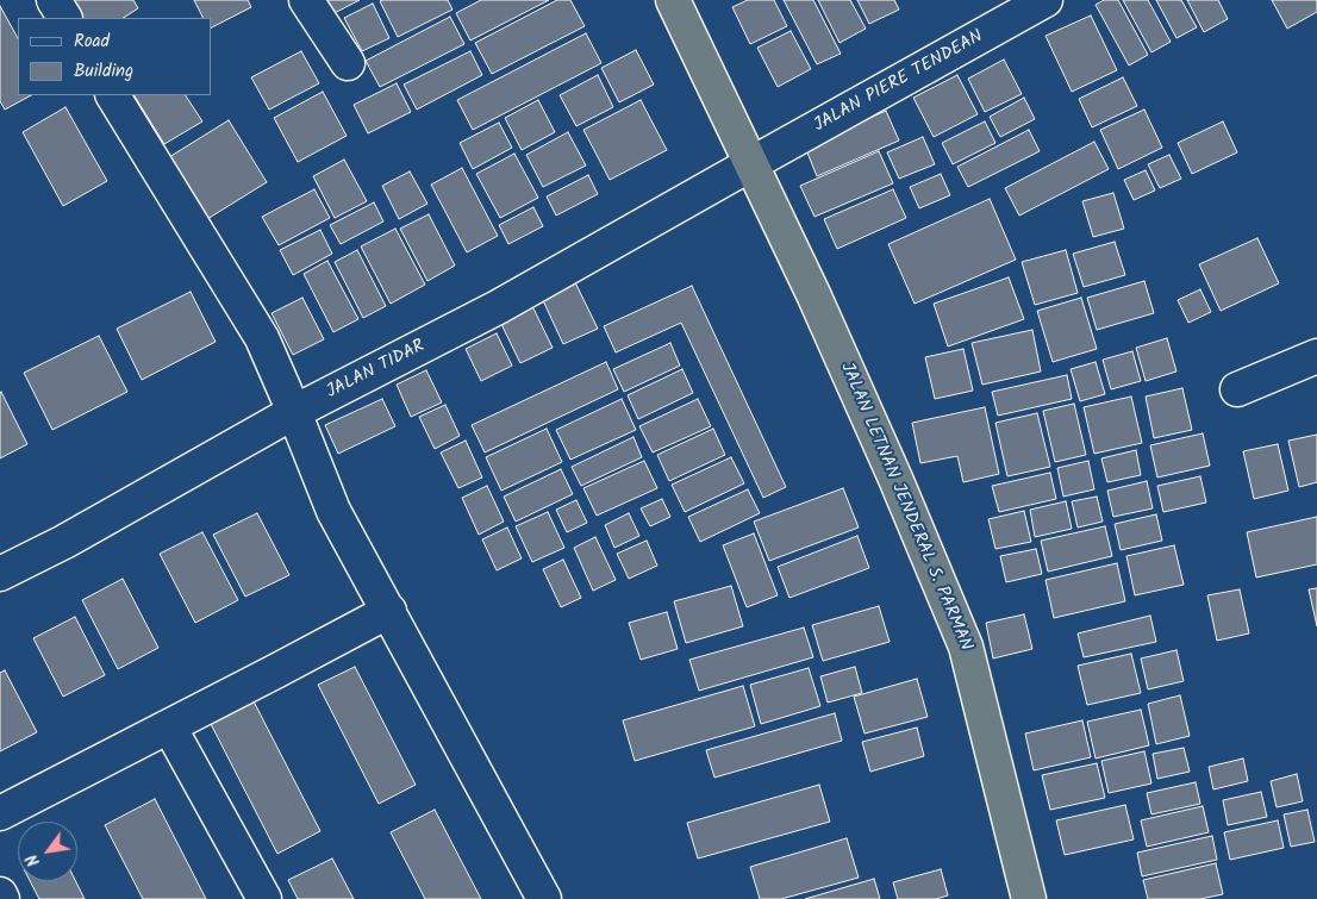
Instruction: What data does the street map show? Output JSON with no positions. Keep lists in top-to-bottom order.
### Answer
{
  "streets": {
    "highway": ["JALAN LETNAN JENDERAL S. PARMAN"],
    "street": ["JALAN PIERE TENDEAN", "JALAN TIDAR"]
  },
  "crossings": [
    ["JALAN PIERE TENDEAN", "JALAN TIDAR"],
    ["JALAN PIERE TENDEAN", "JALAN LETNAN JENDERAL S. PARMAN"],
    ["JALAN TIDAR", "JALAN LETNAN JENDERAL S. PARMAN"]
  ],
  "legend": ["Road", "Building"],
  "north": "bottom left"
}
